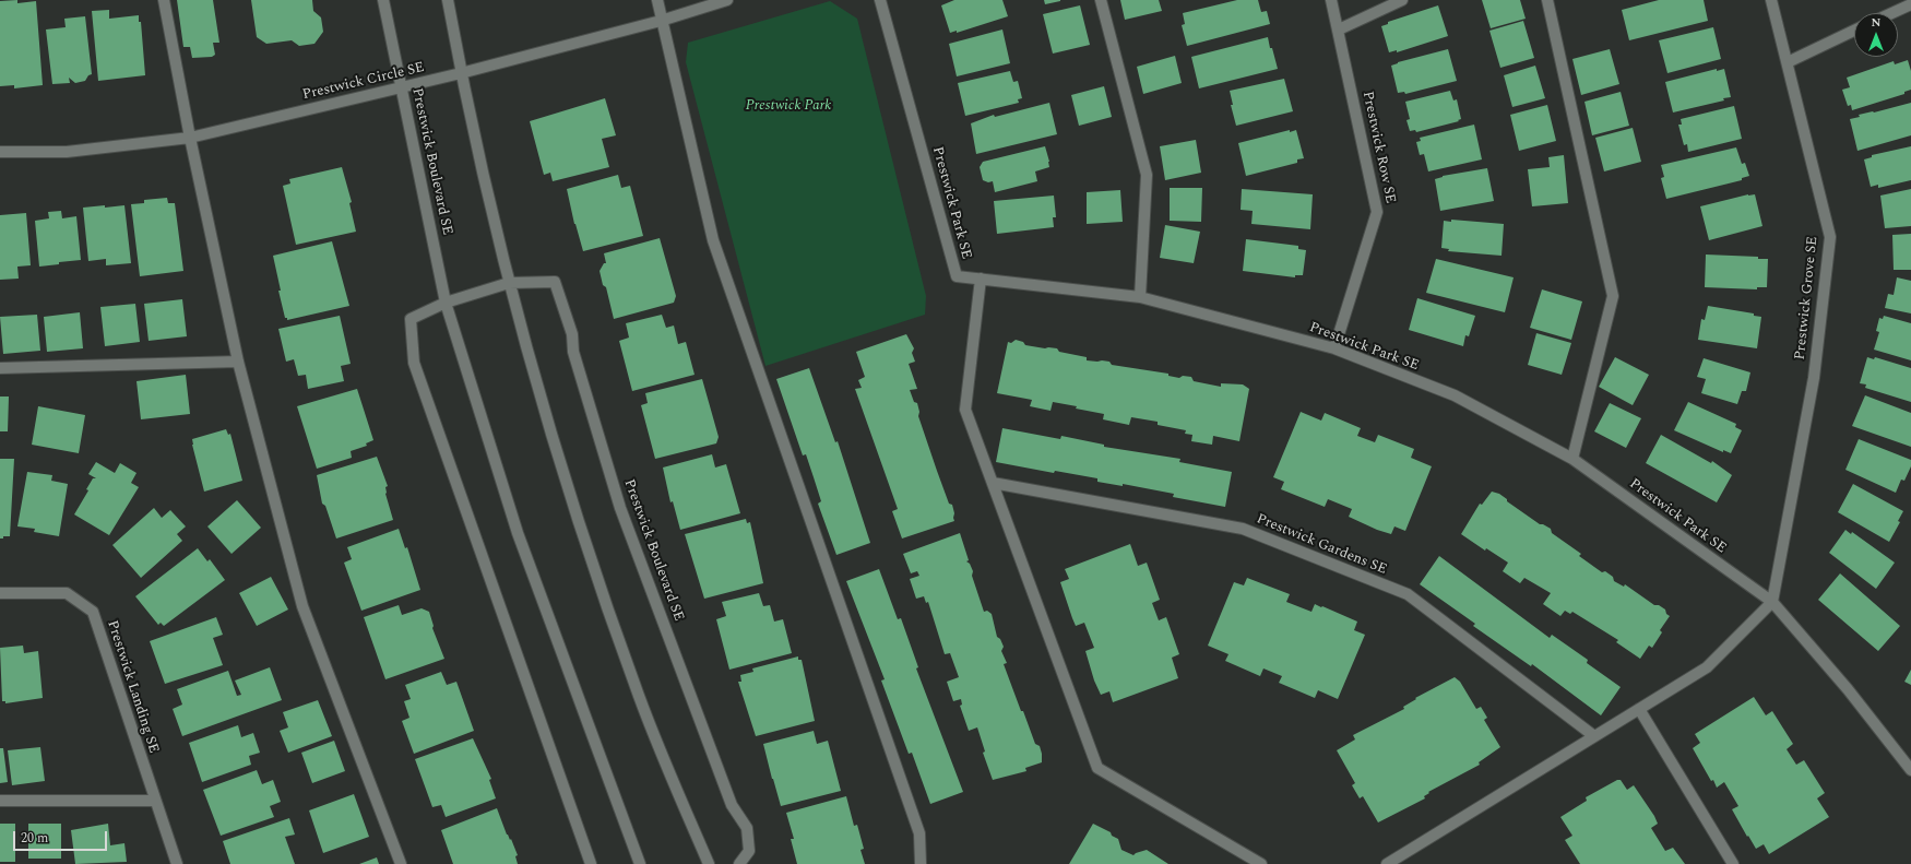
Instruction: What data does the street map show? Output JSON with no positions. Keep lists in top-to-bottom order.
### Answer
{
  "streets": {
    "street": [
      "Prestwick Circle SE",
      "Prestwick Row SE",
      "Prestwick Boulevard SE",
      "Prestwick Park SE",
      "Prestwick Grove SE",
      "Prestwick Gardens SE",
      "Prestwick Landing SE"
    ]
  },
  "crossings": [
    ["Prestwick Circle SE", "Prestwick Boulevard SE"],
    ["Prestwick Row SE", "Prestwick Park SE"],
    ["Prestwick Park SE", "Prestwick Grove SE"]
  ],
  "parks": ["Prestwick Park"],
  "scale_bar": "20 m",
  "north": "top"
}
